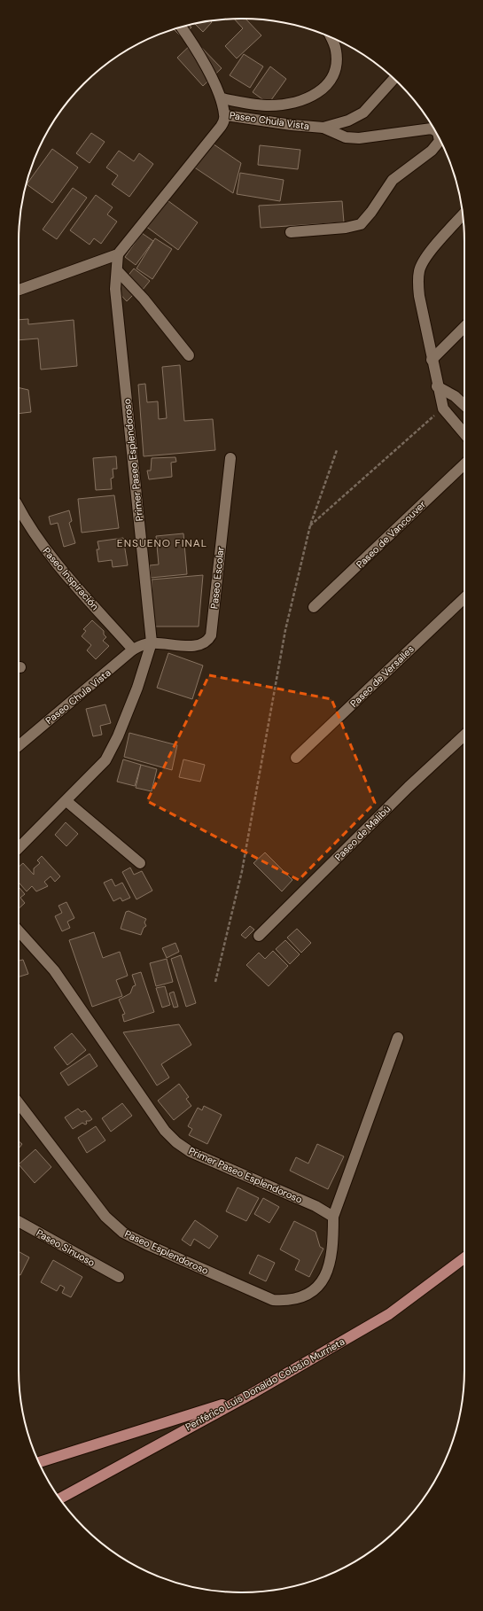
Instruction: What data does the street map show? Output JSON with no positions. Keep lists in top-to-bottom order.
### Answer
{
  "streets": {
    "main road": ["Periférico Luis Donaldo Colosio Murrieta"],
    "street": [
      "Paseo Chula Vista",
      "Primer Paseo Esplendoroso",
      "Paseo de Vancouver",
      "Paseo Escolar",
      "Paseo Inspiración",
      "Paseo de Versalles",
      "Paseo de Malibú",
      "Paseo Sinuoso",
      "Paseo Esplendoroso"
    ]
  },
  "crossings": [
    ["Paseo Chula Vista", "Primer Paseo Esplendoroso"],
    ["Paseo Chula Vista", "Paseo Escolar"],
    ["Paseo Chula Vista", "Paseo Inspiración"],
    ["Primer Paseo Esplendoroso", "Paseo Escolar"],
    ["Primer Paseo Esplendoroso", "Paseo Inspiración"],
    ["Primer Paseo Esplendoroso", "Paseo Esplendoroso"],
    ["Paseo Escolar", "Paseo Inspiración"]
  ],
  "districts": ["ENSUENO FINAL"]
}
